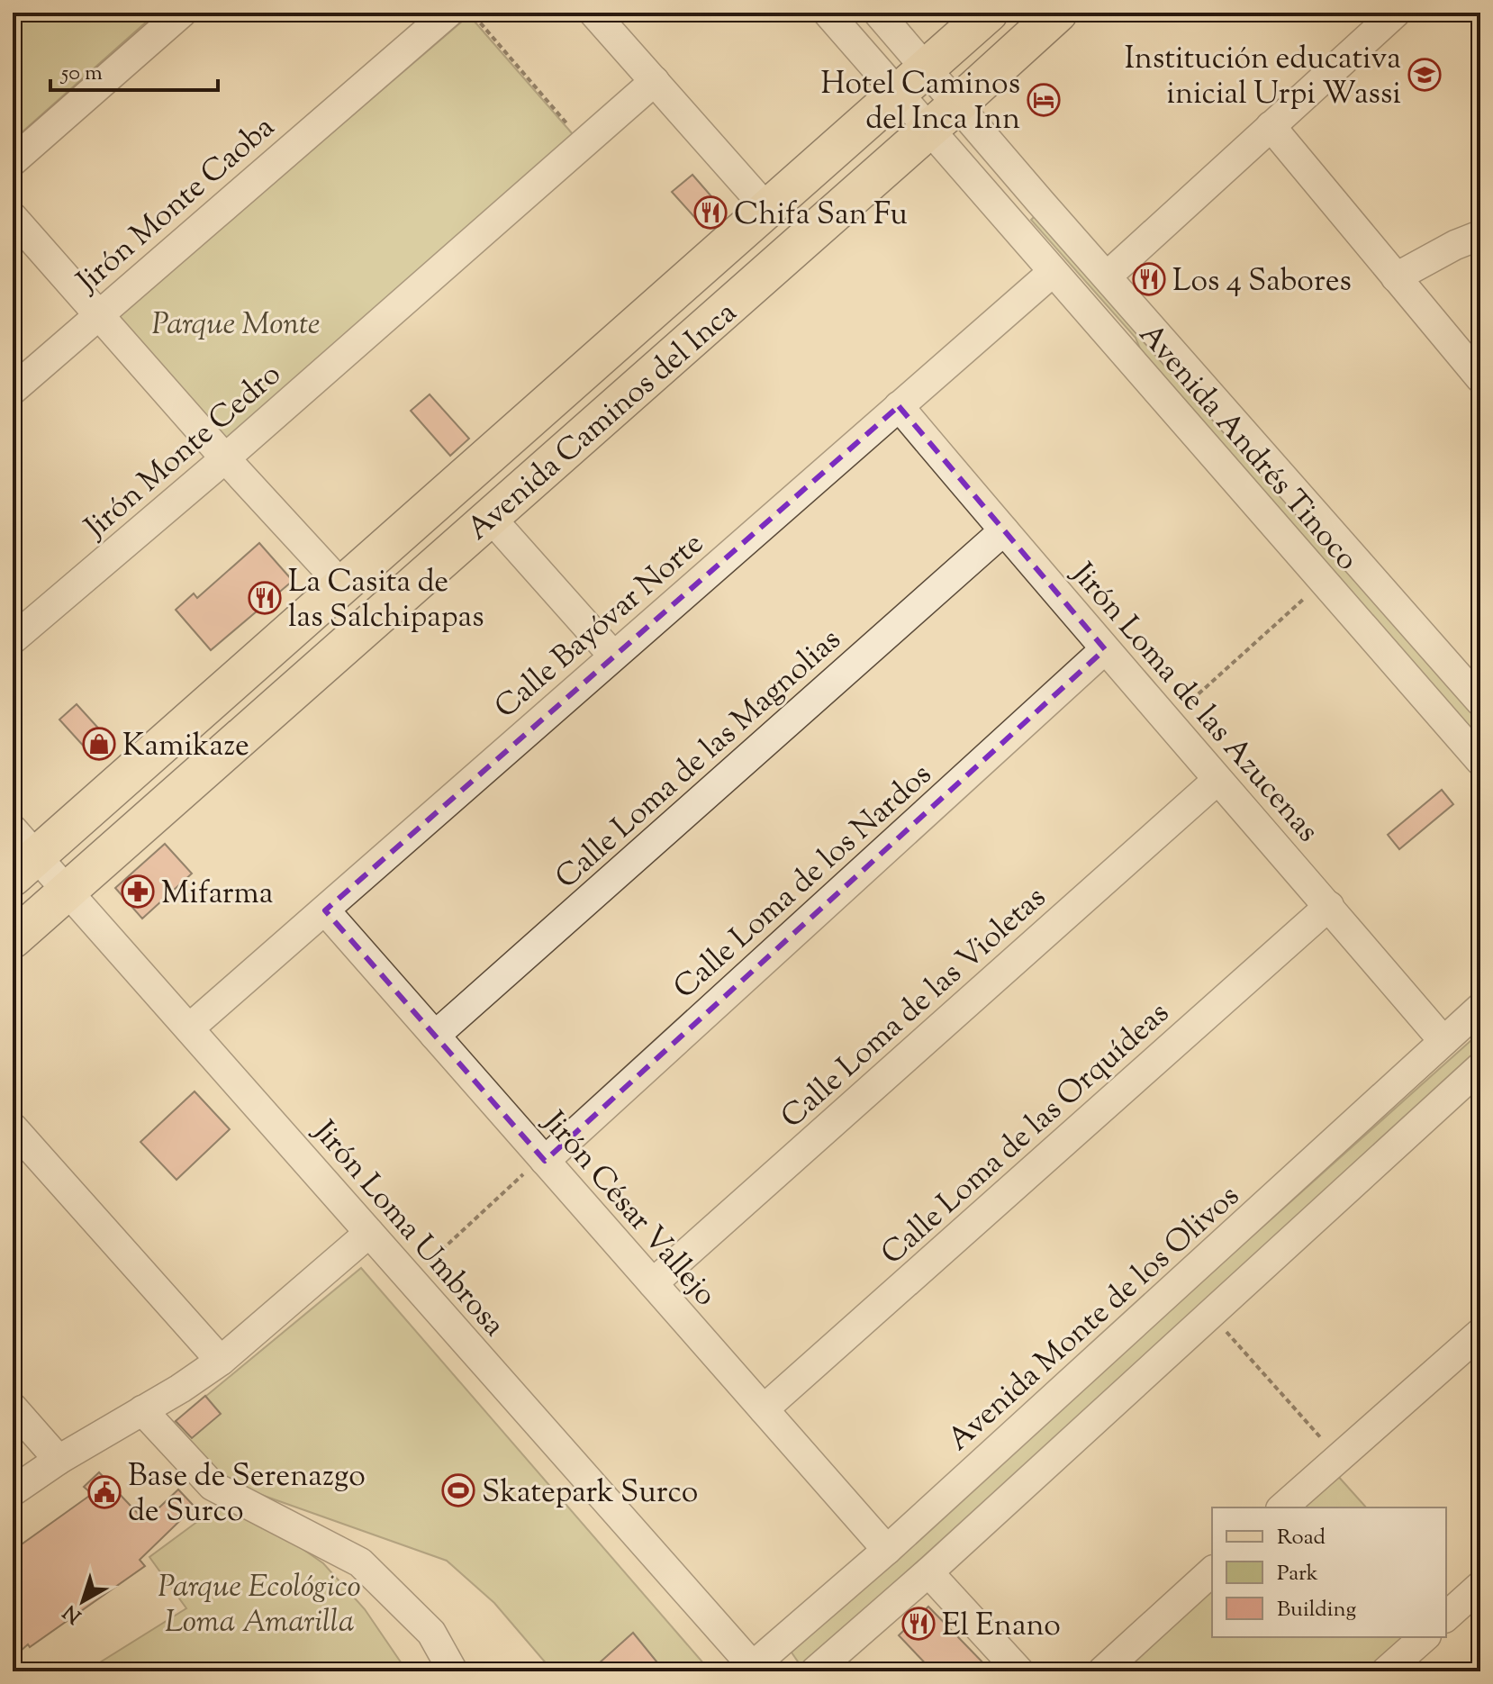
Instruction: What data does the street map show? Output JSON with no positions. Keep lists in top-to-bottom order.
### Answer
{
  "streets": {
    "main road": ["Avenida Caminos del Inca"],
    "street": [
      "Jirón Monte Caoba",
      "Avenida Andrés Tinoco",
      "Jirón Monte Cedro",
      "Calle Bayóvar Norte",
      "Jirón Loma de las Azucenas",
      "Calle Loma de las Magnolias",
      "Calle Loma de los Nardos",
      "Calle Loma de las Violetas",
      "Calle Loma de las Orquídeas",
      "Jirón César Vallejo",
      "Jirón Loma Umbrosa",
      "Avenida Monte de los Olivos"
    ]
  },
  "crossings": [
    ["Avenida Caminos del Inca", "Avenida Andrés Tinoco"],
    ["Avenida Caminos del Inca", "Jirón Loma Umbrosa"],
    ["Avenida Andrés Tinoco", "Calle Bayóvar Norte"],
    ["Calle Bayóvar Norte", "Jirón Loma de las Azucenas"],
    ["Calle Bayóvar Norte", "Jirón César Vallejo"],
    ["Calle Bayóvar Norte", "Jirón Loma Umbrosa"],
    ["Jirón Loma de las Azucenas", "Calle Loma de las Magnolias"],
    ["Jirón Loma de las Azucenas", "Calle Loma de los Nardos"],
    ["Jirón Loma de las Azucenas", "Calle Loma de las Violetas"],
    ["Jirón Loma de las Azucenas", "Calle Loma de las Orquídeas"],
    ["Jirón Loma de las Azucenas", "Avenida Monte de los Olivos"],
    ["Calle Loma de las Magnolias", "Jirón César Vallejo"],
    ["Calle Loma de los Nardos", "Jirón César Vallejo"],
    ["Calle Loma de las Violetas", "Jirón César Vallejo"],
    ["Calle Loma de las Orquídeas", "Jirón César Vallejo"],
    ["Jirón César Vallejo", "Avenida Monte de los Olivos"],
    ["Jirón Loma Umbrosa", "Avenida Monte de los Olivos"]
  ],
  "parks": ["Parque Monte", "Parque Ecológico Loma Amarilla"],
  "places": {
    "school or university": ["Institución educativa inicial Urpi Wassi"],
    "hotel": ["Hotel Caminos del Inca Inn"],
    "restaurant": [
      "Chifa San Fu",
      "Los 4 Sabores",
      "La Casita de las Salchipapas",
      "El Enano"
    ],
    "shop": ["Kamikaze"],
    "pharmacy": ["Mifarma"],
    "sports": ["Skatepark Surco"],
    "public building": ["Base de Serenazgo de Surco"]
  },
  "legend": ["Road", "Park", "Building"],
  "scale_bar": "50 m",
  "north": "bottom left"
}
